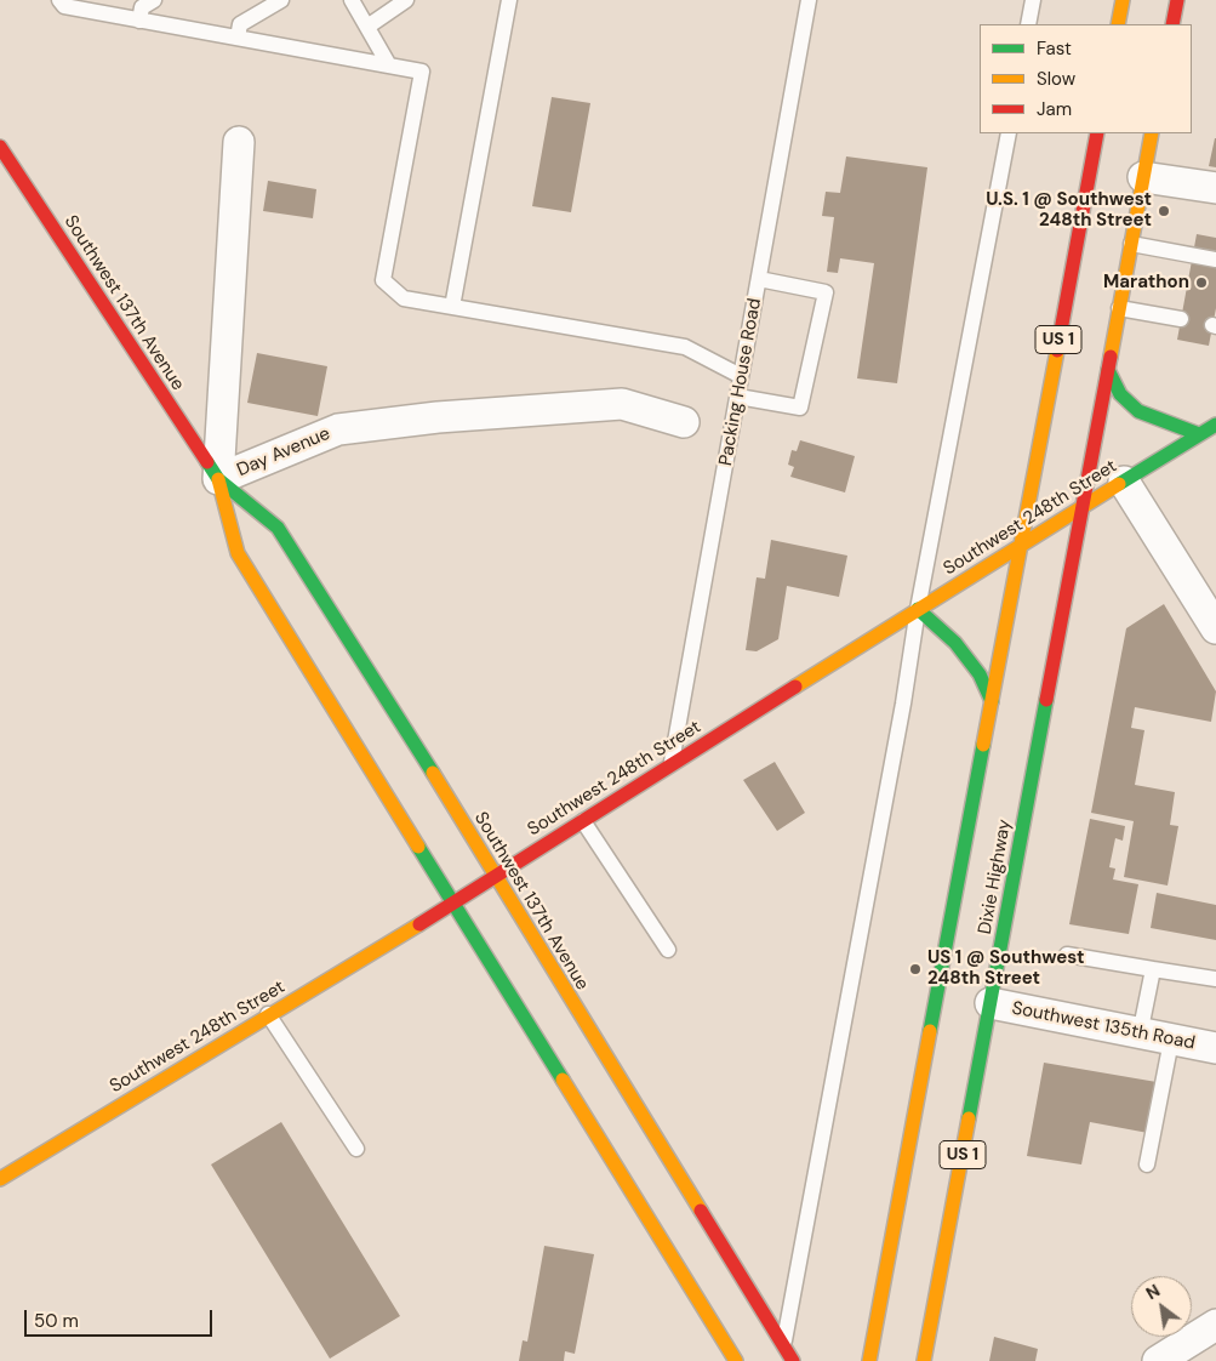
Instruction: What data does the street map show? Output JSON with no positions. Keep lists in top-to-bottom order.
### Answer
{
  "streets": {
    "main road": [
      "Southwest 137th Avenue",
      "US 1",
      "Southwest 248th Street",
      "Dixie Highway"
    ],
    "street": ["Day Avenue", "Southwest 135th Road"],
    "lane": ["Packing House Road"]
  },
  "crossings": [
    ["Southwest 137th Avenue", "Day Avenue"],
    ["Southwest 137th Avenue", "Southwest 248th Street"],
    ["US 1", "Southwest 248th Street"],
    ["US 1", "Dixie Highway"],
    ["Packing House Road", "Southwest 248th Street"],
    ["Southwest 248th Street", "Dixie Highway"],
    ["Dixie Highway", "Southwest 135th Road"]
  ],
  "places": ["U.S. 1 @ Southwest 248th Street", "Marathon", "US 1 @ Southwest 248th Street"],
  "legend": ["Fast", "Slow", "Jam"],
  "scale_bar": "50 m",
  "north": "top left"
}
